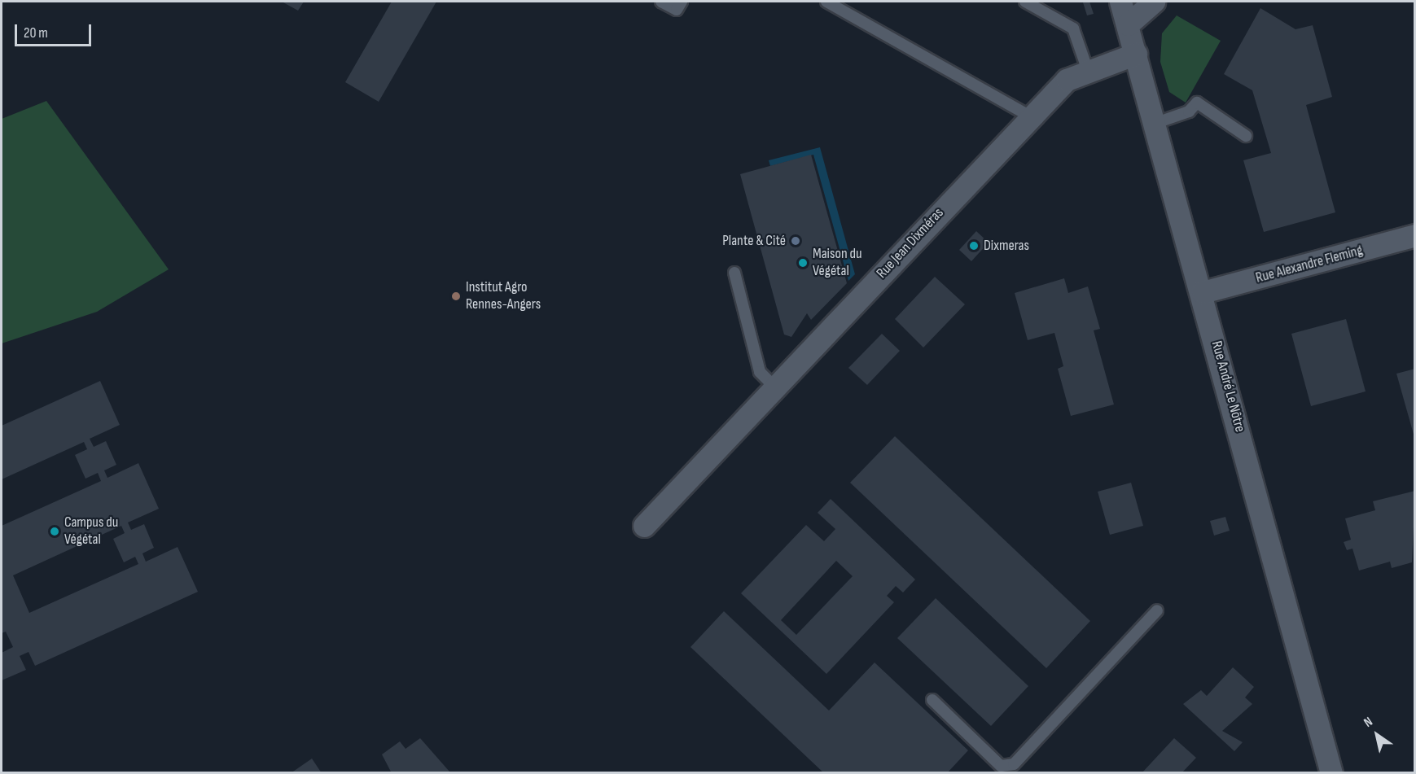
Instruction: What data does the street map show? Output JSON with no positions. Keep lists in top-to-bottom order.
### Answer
{
  "streets": {
    "street": ["Rue Jean Dixméras", "Rue Alexandre Fleming", "Rue André Le Nôtre"]
  },
  "crossings": [
    ["Rue Jean Dixméras", "Rue André Le Nôtre"],
    ["Rue Alexandre Fleming", "Rue André Le Nôtre"]
  ],
  "places": [
    "Plante & Cité",
    "Dixmeras",
    "Maison du Végétal",
    "Institut Agro Rennes-Angers",
    "Campus du Végétal"
  ],
  "scale_bar": "20 m",
  "north": "top left"
}
